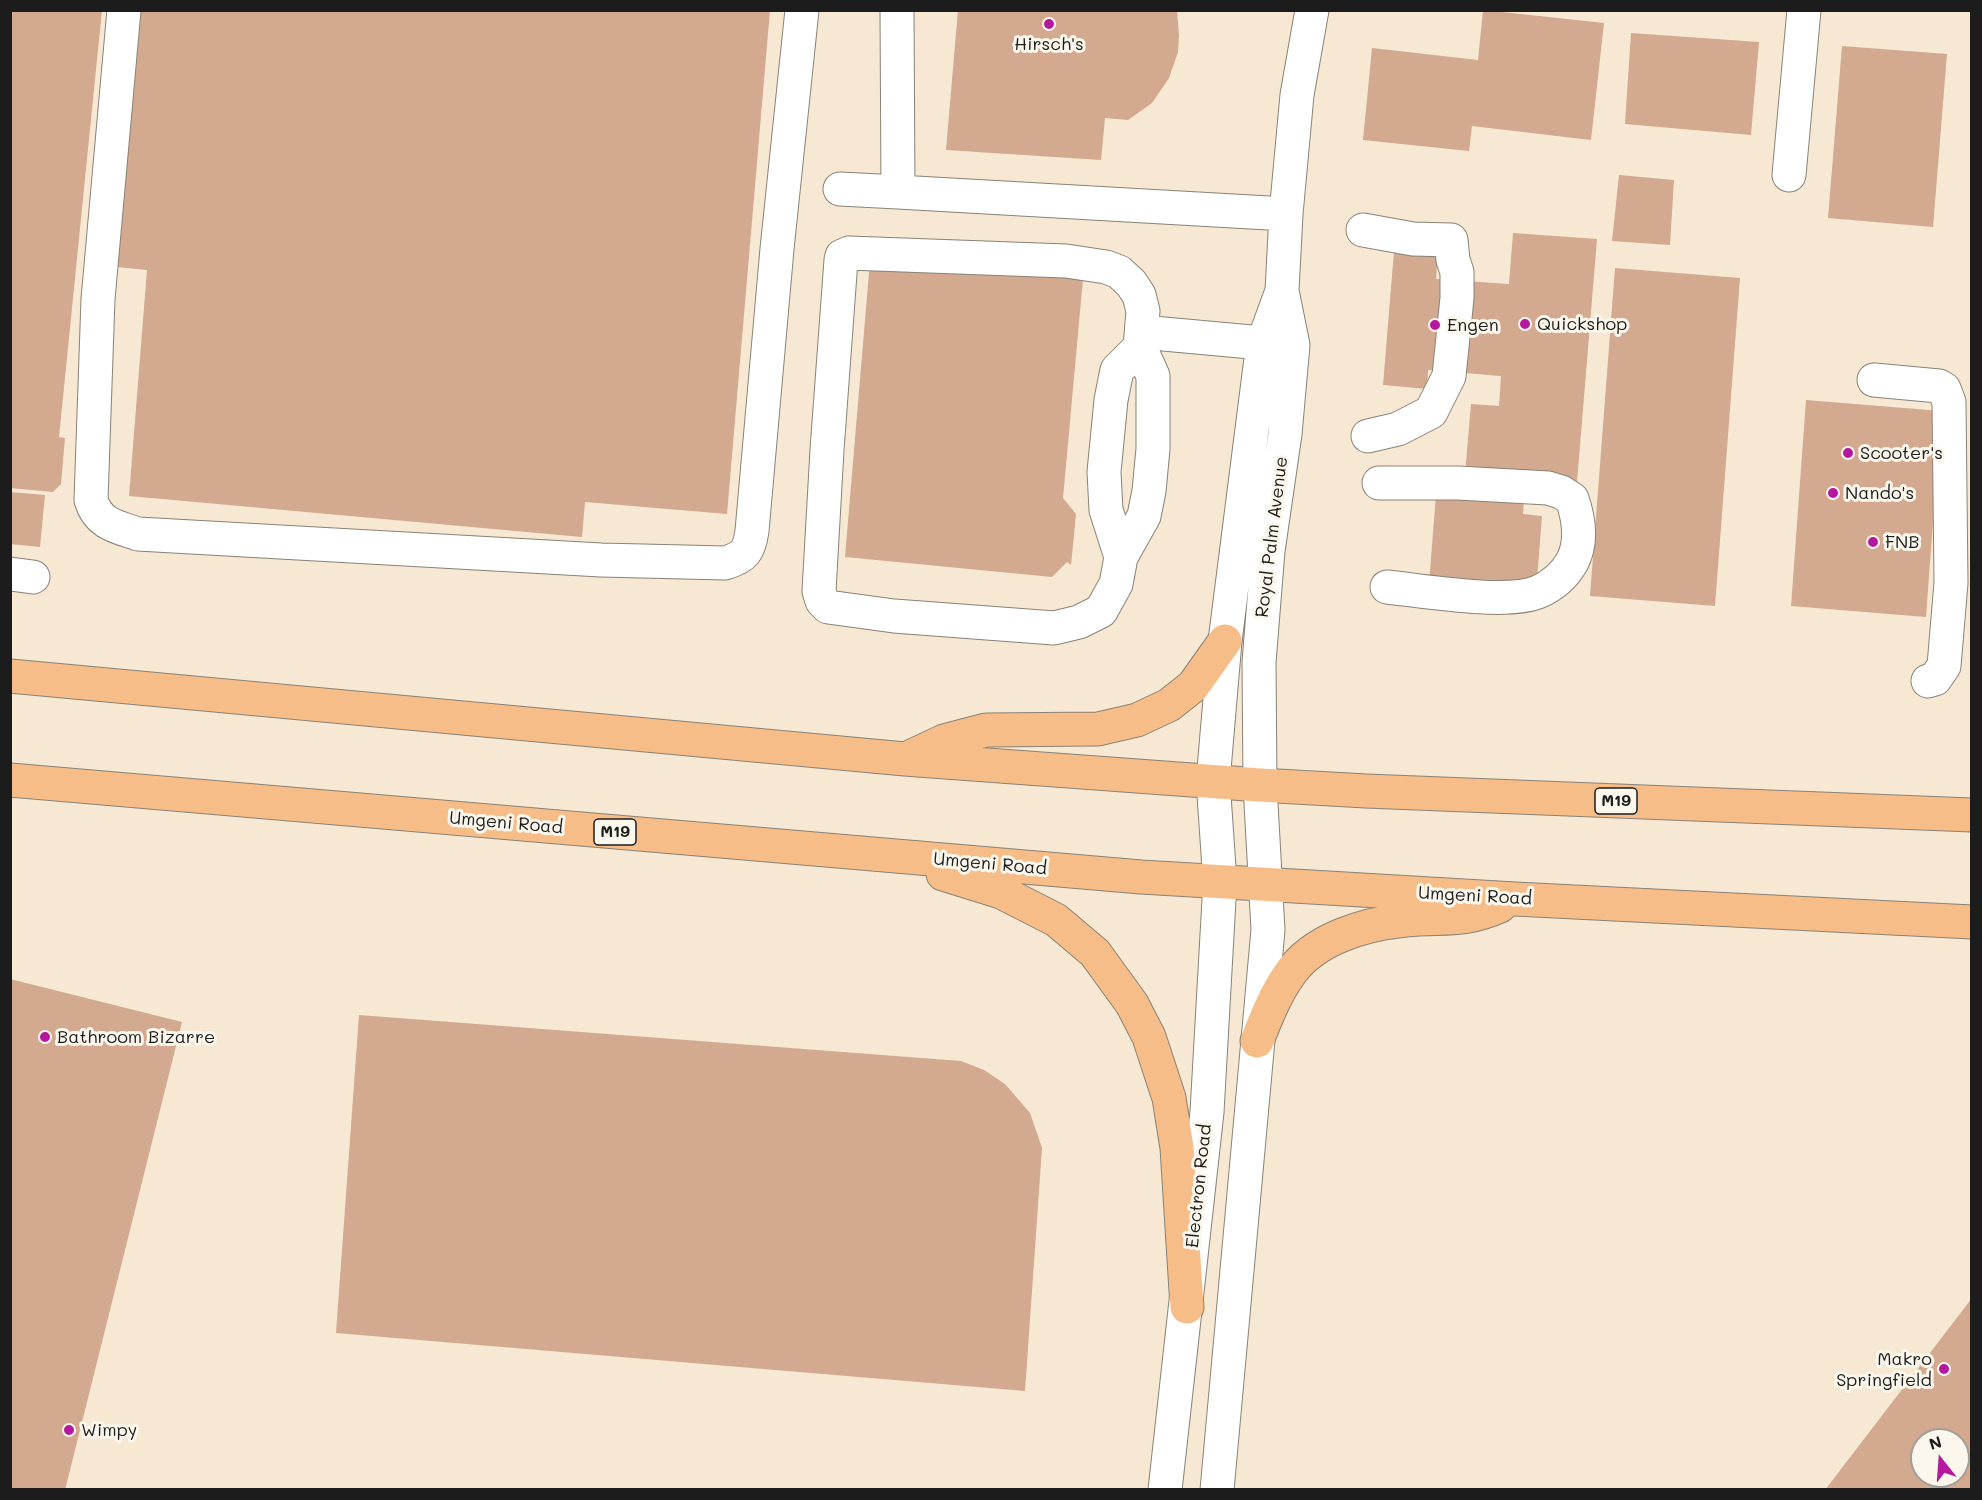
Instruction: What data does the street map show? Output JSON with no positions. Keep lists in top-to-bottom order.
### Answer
{
  "streets": {
    "highway": ["M19", "Umgeni Road"],
    "street": ["Royal Palm Avenue", "Electron Road"]
  },
  "crossings": [
    ["Royal Palm Avenue", "M19"],
    ["Royal Palm Avenue", "Umgeni Road"],
    ["Royal Palm Avenue", "Electron Road"],
    ["M19", "Electron Road"],
    ["Umgeni Road", "Electron Road"]
  ],
  "places": [
    "Hirsch's",
    "Quickshop",
    "Engen",
    "Scooter's",
    "Nando's",
    "FNB",
    "Bathroom Bizarre",
    "Makro Springfield",
    "Wimpy"
  ],
  "north": "top"
}
